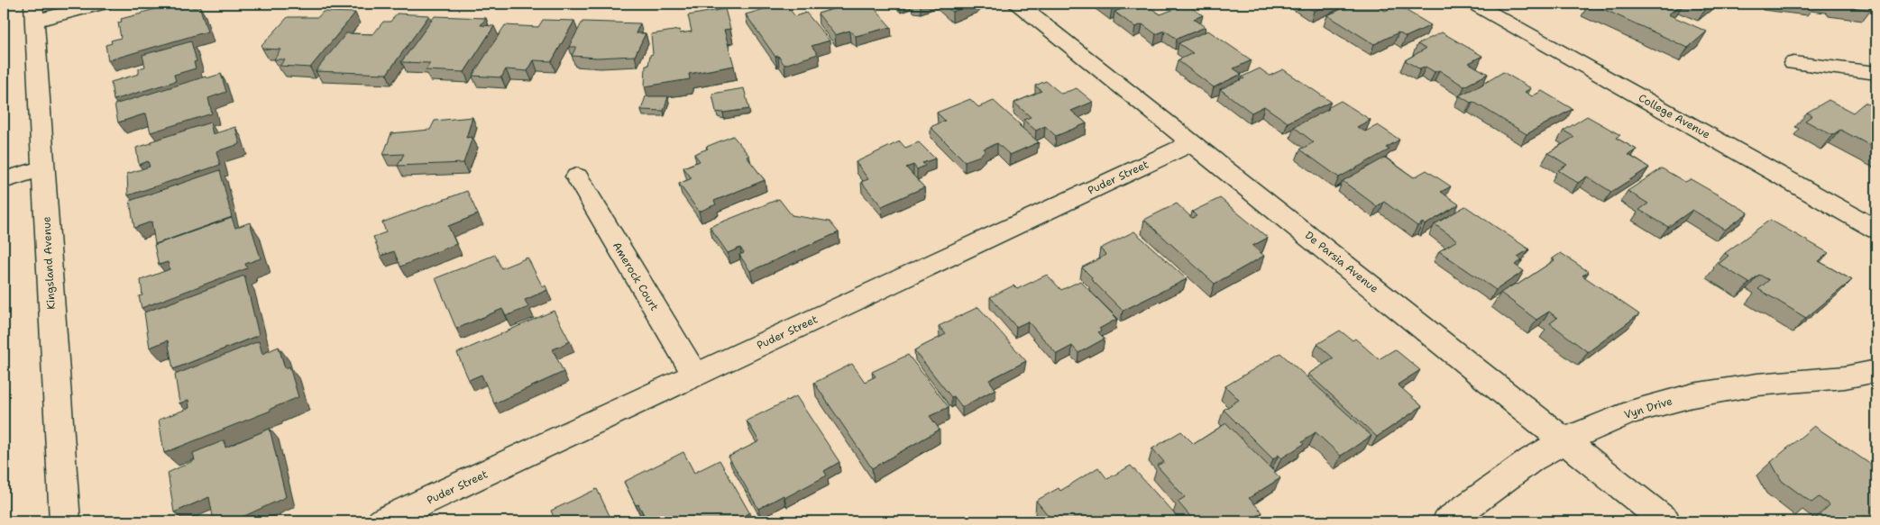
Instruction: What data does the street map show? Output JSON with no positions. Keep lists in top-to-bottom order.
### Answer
{
  "streets": {
    "street": [
      "College Avenue",
      "Puder Street",
      "De Parsia Avenue",
      "Kingsland Avenue",
      "Amerock Court",
      "Vyn Drive"
    ]
  },
  "crossings": [
    ["Puder Street", "De Parsia Avenue"],
    ["Puder Street", "Amerock Court"],
    ["De Parsia Avenue", "Vyn Drive"]
  ]
}
